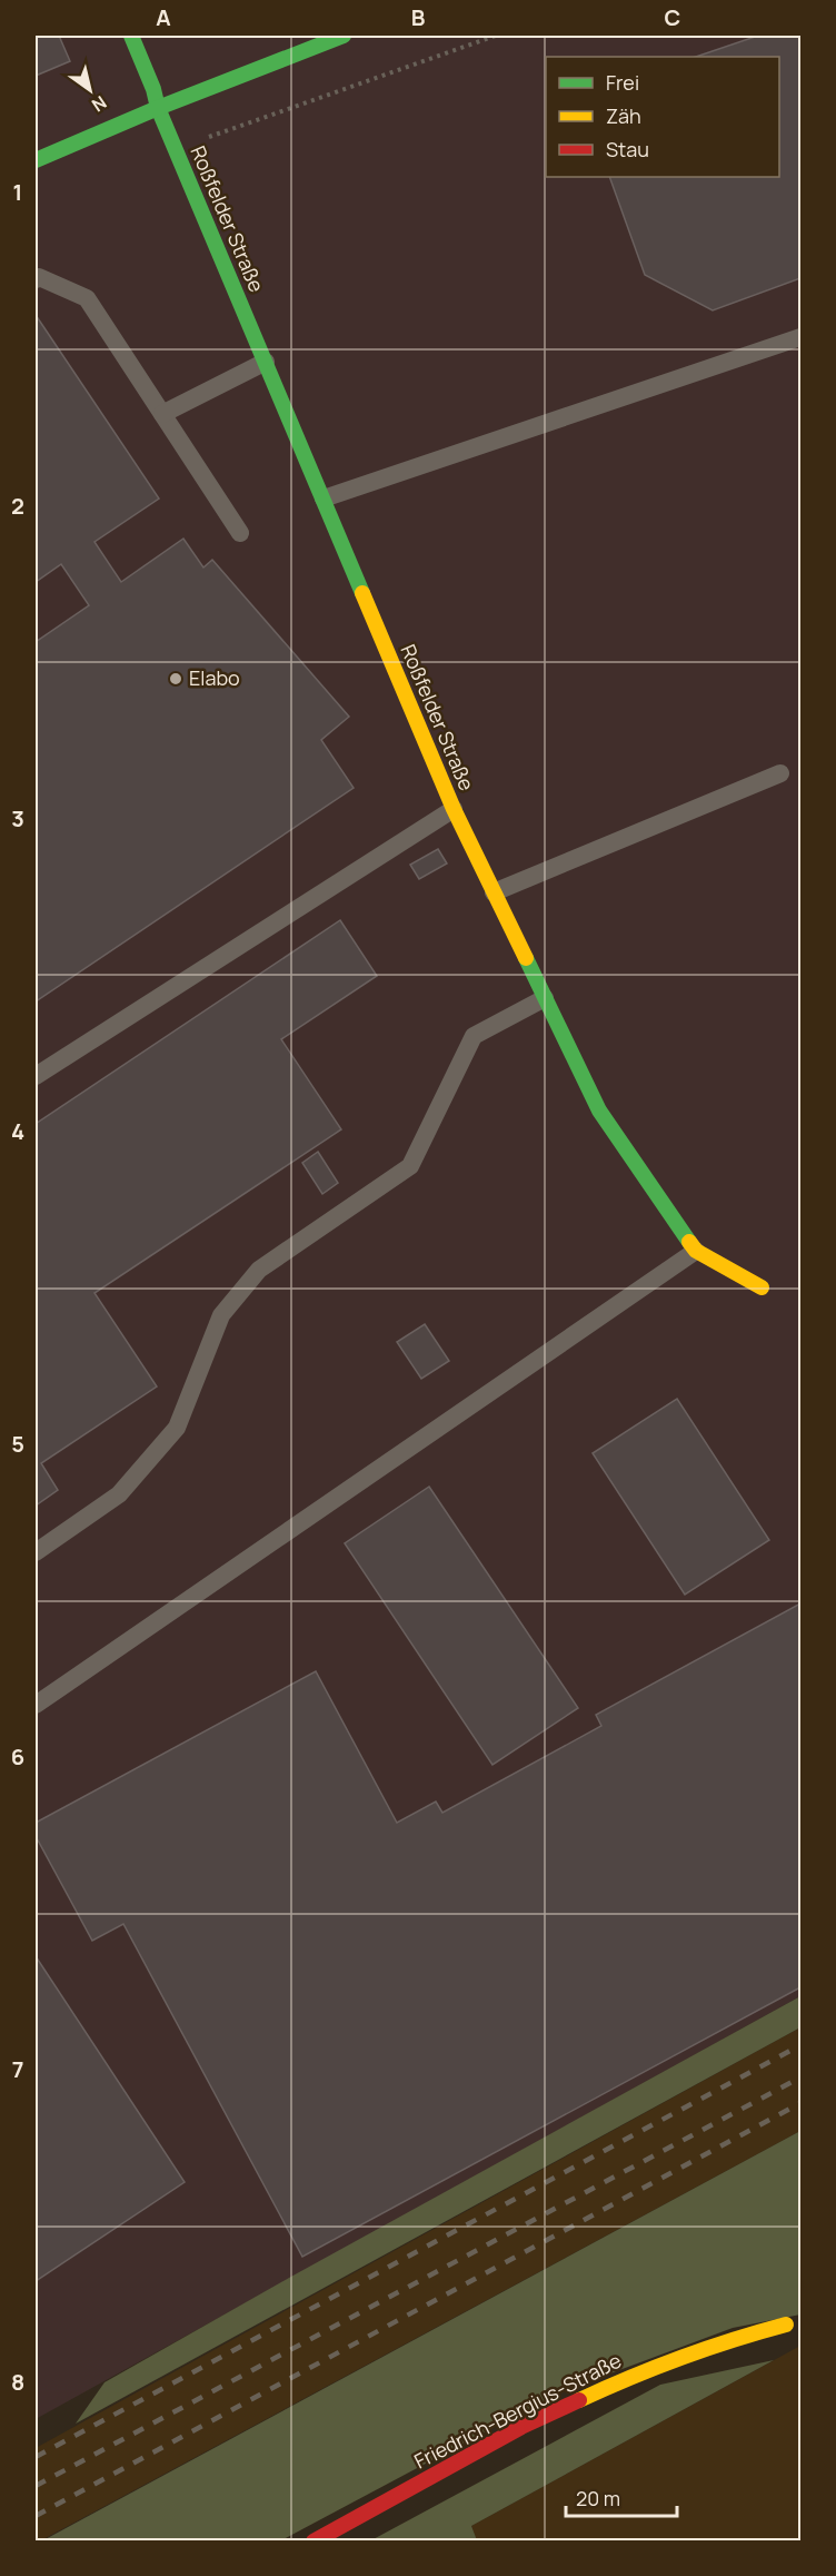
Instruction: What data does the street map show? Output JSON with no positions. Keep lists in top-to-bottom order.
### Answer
{
  "streets": {
    "street": ["Roßfelder Straße", "Friedrich-Bergius-Straße"]
  },
  "places": ["Elabo"],
  "legend": ["Frei", "Zäh", "Stau"],
  "scale_bar": "20 m",
  "north": "bottom right",
  "grid": {
    "columns": ["A", "B", "C"],
    "rows": [
      "1",
      "2",
      "3",
      "4",
      "5",
      "6",
      "7",
      "8"
    ]
  }
}
